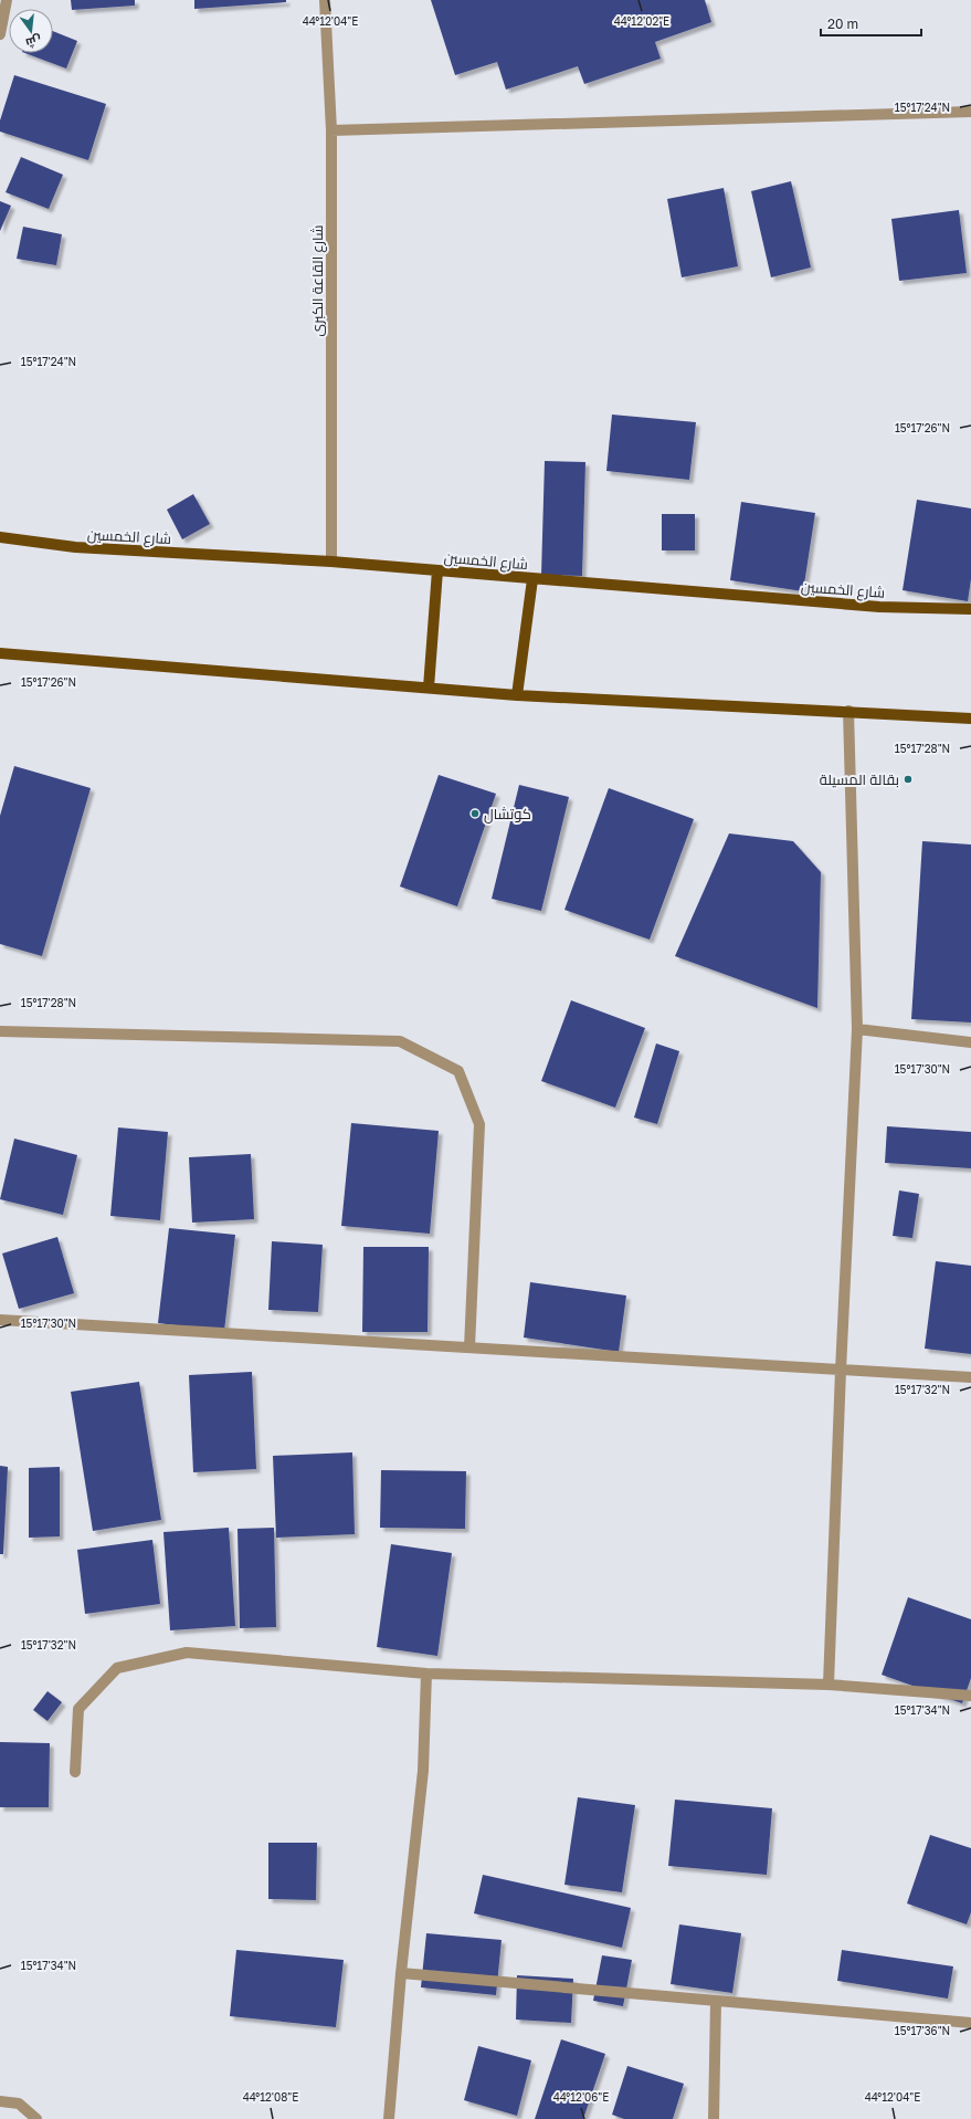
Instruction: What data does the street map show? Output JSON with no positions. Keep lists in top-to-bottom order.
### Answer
{
  "streets": {
    "main road": ["شارع الخمسين"],
    "street": ["شارع القاعة الكبرى"]
  },
  "crossings": [
    ["شارع القاعة الكبرى", "شارع الخمسين"]
  ],
  "places": ["بقالة المسيلة", "كوتشال"],
  "scale_bar": "20 m",
  "north": "bottom",
  "coordinates": [
    "44°12'04\"E",
    "44°12'02\"E",
    "15°17'24\"N",
    "15°17'26\"N",
    "15°17'28\"N",
    "15°17'30\"N",
    "15°17'32\"N",
    "15°17'34\"N",
    "15°17'36\"N",
    "44°12'08\"E",
    "44°12'06\"E"
  ]
}
